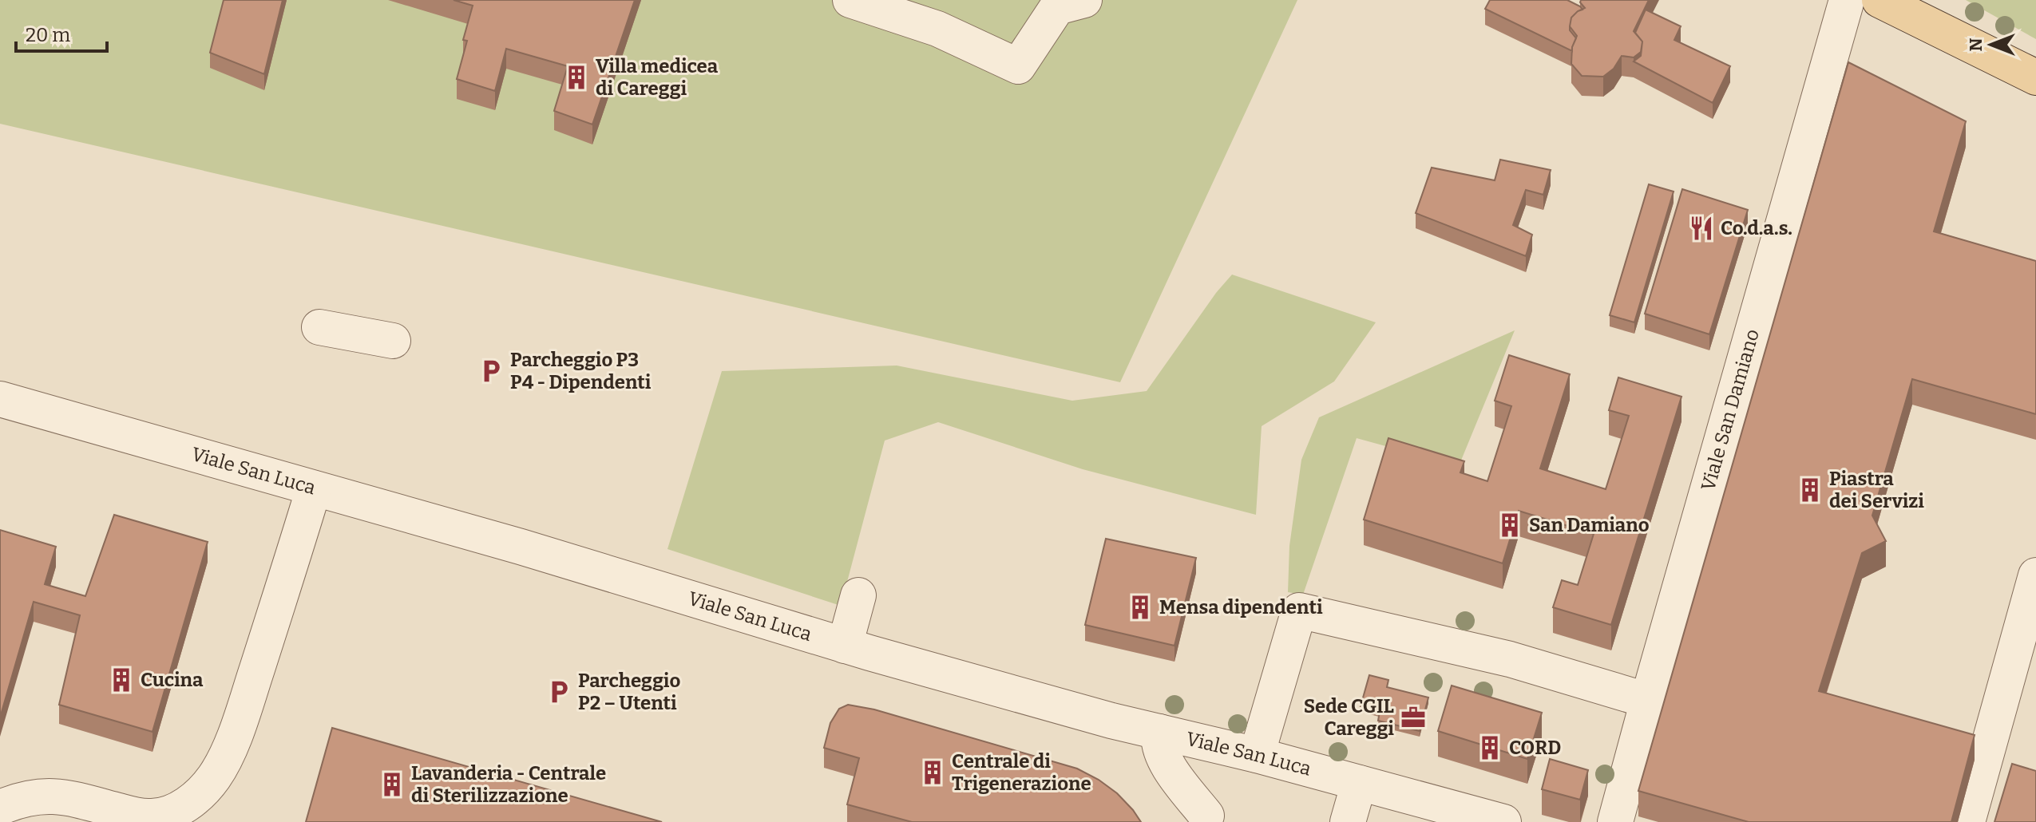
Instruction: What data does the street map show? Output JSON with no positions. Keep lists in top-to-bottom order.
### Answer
{
  "streets": {
    "lane": ["Viale San Damiano", "Viale San Luca"]
  },
  "places": {
    "building": [
      "Villa medicea di Careggi",
      "Piastra dei Servizi",
      "San Damiano",
      "Mensa dipendenti",
      "Cucina",
      "CORD",
      "Centrale di Trigenerazione",
      "Lavanderia - Centrale di Sterilizzazione"
    ],
    "restaurant": ["Co.d.a.s."],
    "parking": ["Parcheggio P3 P4 - Dipendenti", "Parcheggio P2 – Utenti"],
    "office": ["Sede CGIL Careggi"]
  },
  "scale_bar": "20 m",
  "north": "left"
}
